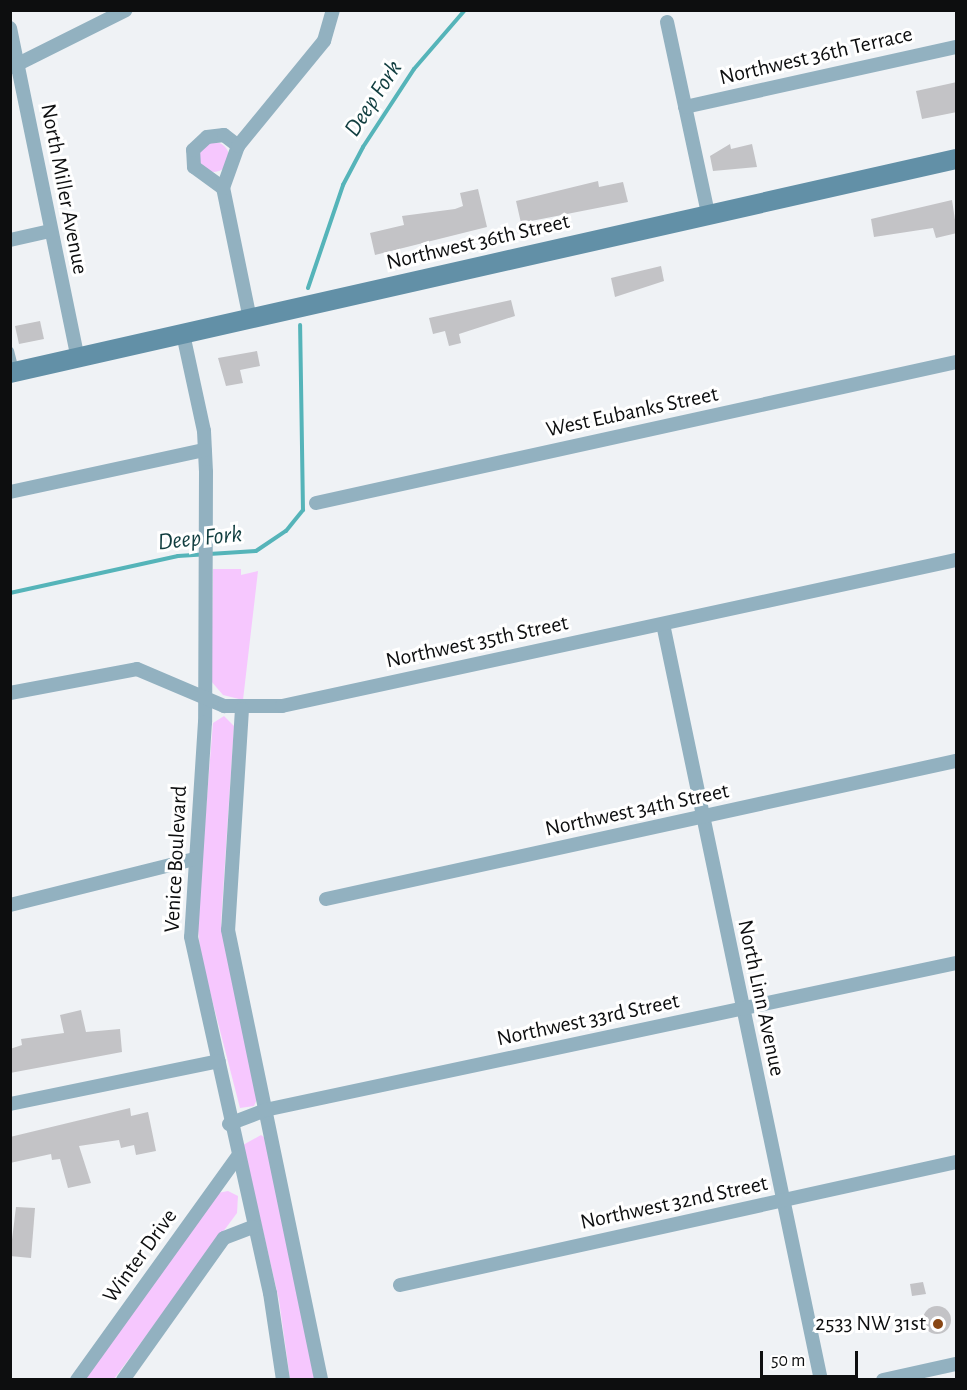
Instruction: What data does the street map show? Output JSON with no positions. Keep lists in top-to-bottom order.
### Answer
{
  "streets": {
    "street": [
      "Northwest 36th Terrace",
      "North Miller Avenue",
      "Northwest 36th Street",
      "West Eubanks Street",
      "Northwest 35th Street",
      "Northwest 34th Street",
      "Venice Boulevard",
      "North Linn Avenue",
      "Northwest 33rd Street",
      "Northwest 32nd Street",
      "Winter Drive"
    ]
  },
  "crossings": [
    ["North Miller Avenue", "Northwest 36th Street"],
    ["Northwest 36th Street", "Venice Boulevard"],
    ["Northwest 35th Street", "Venice Boulevard"],
    ["Northwest 35th Street", "North Linn Avenue"],
    ["Northwest 34th Street", "North Linn Avenue"],
    ["Venice Boulevard", "Northwest 33rd Street"],
    ["Venice Boulevard", "Winter Drive"],
    ["North Linn Avenue", "Northwest 33rd Street"],
    ["North Linn Avenue", "Northwest 32nd Street"]
  ],
  "water": ["Deep Fork"],
  "places": ["2533 NW 31st"],
  "scale_bar": "50 m"
}
